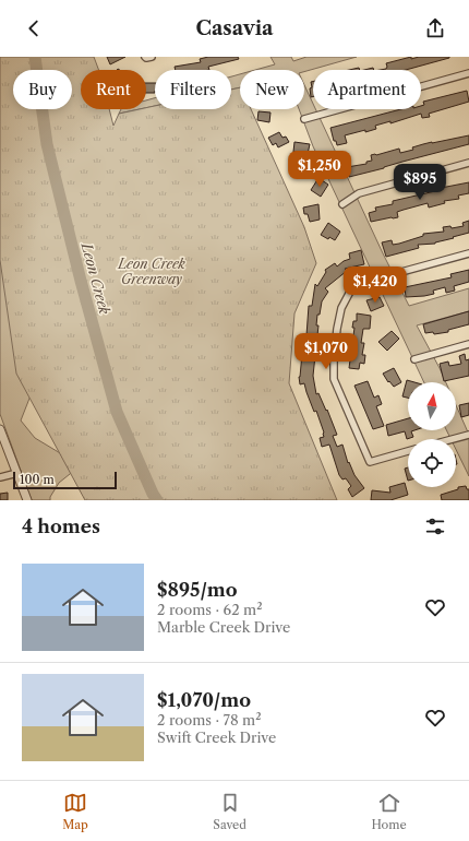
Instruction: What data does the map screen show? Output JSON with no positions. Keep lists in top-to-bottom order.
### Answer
{
  "water": ["Leon Creek"],
  "parks": ["Leon Creek Greenway"],
  "scale_bar": "100 m",
  "north": "top",
  "page": {
    "header": "Casavia",
    "chip": [
      "Buy",
      "Rent",
      "Filters",
      "New",
      "Apartment"
    ],
    "price": [
      "$1,250",
      "$895",
      "$1,420",
      "$1,070"
    ],
    "scale": "100 m",
    "heading": "4 homes",
    "list": [
      {
        "name": "$895/mo",
        "note": "2 rooms · 62 m² · Marble Creek Drive"
      },
      {
        "name": "$1,070/mo",
        "note": "2 rooms · 78 m² · Swift Creek Drive"
      }
    ],
    "tabs": ["Map", "Saved", "Home"]
  }
}
